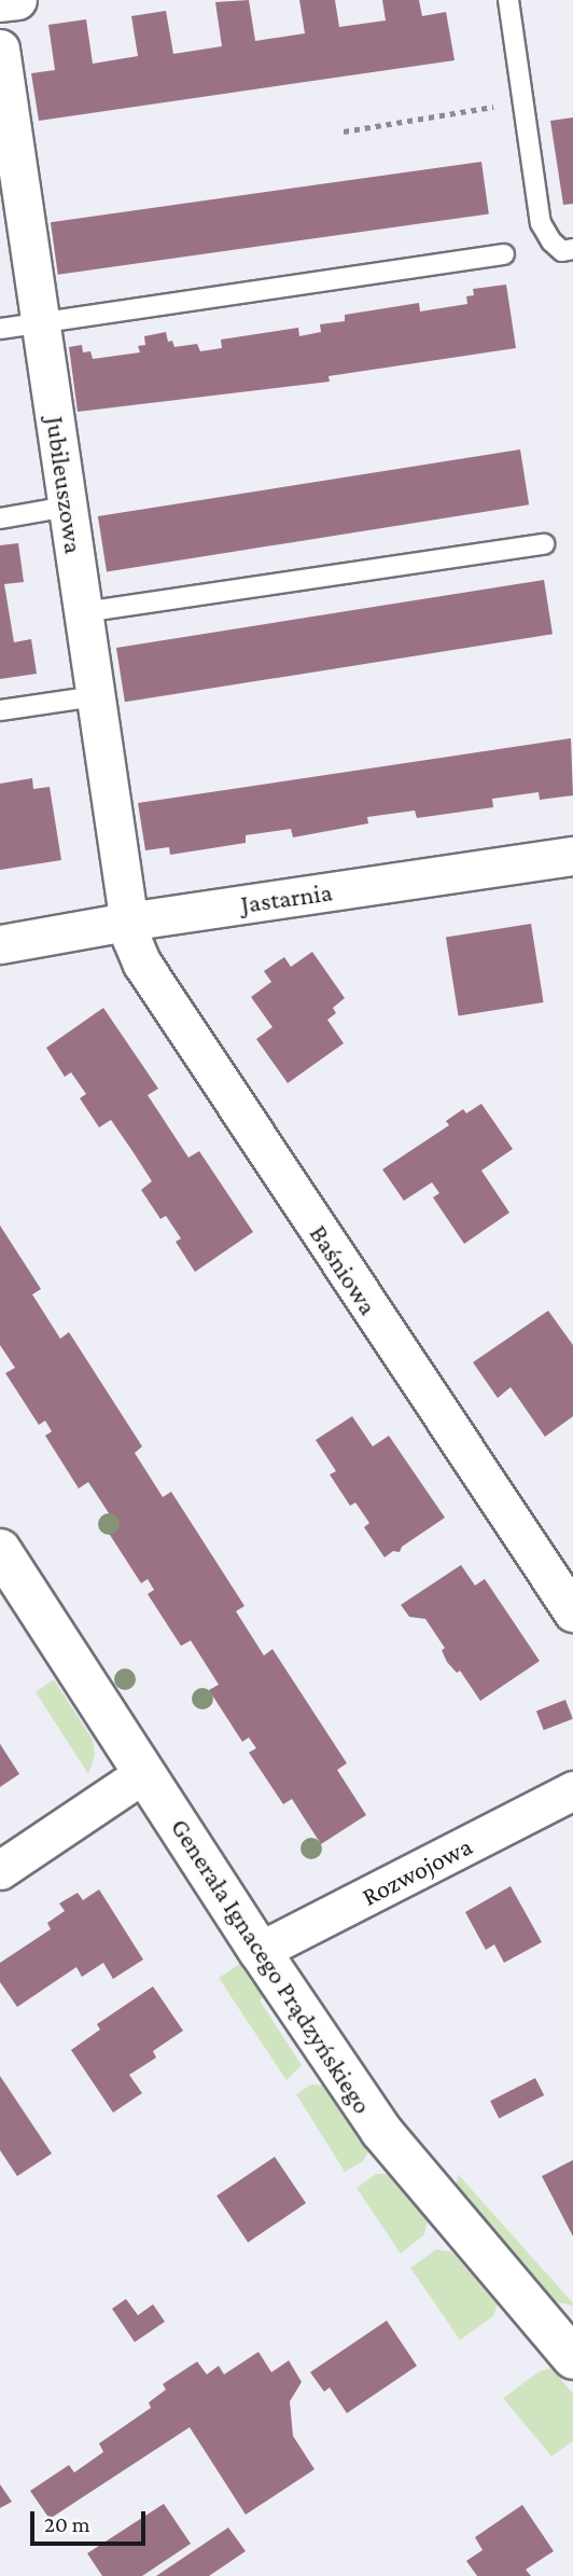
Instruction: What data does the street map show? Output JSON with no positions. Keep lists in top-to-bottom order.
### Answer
{
  "streets": {
    "street": [
      "Jubileuszowa",
      "Jastarnia",
      "Baśniowa",
      "Rozwojowa",
      "Generała Ignacego Prądzyńskiego"
    ]
  },
  "crossings": [
    ["Jubileuszowa", "Jastarnia"],
    ["Jubileuszowa", "Baśniowa"],
    ["Jastarnia", "Baśniowa"],
    ["Rozwojowa", "Generała Ignacego Prądzyńskiego"]
  ],
  "scale_bar": "20 m"
}
